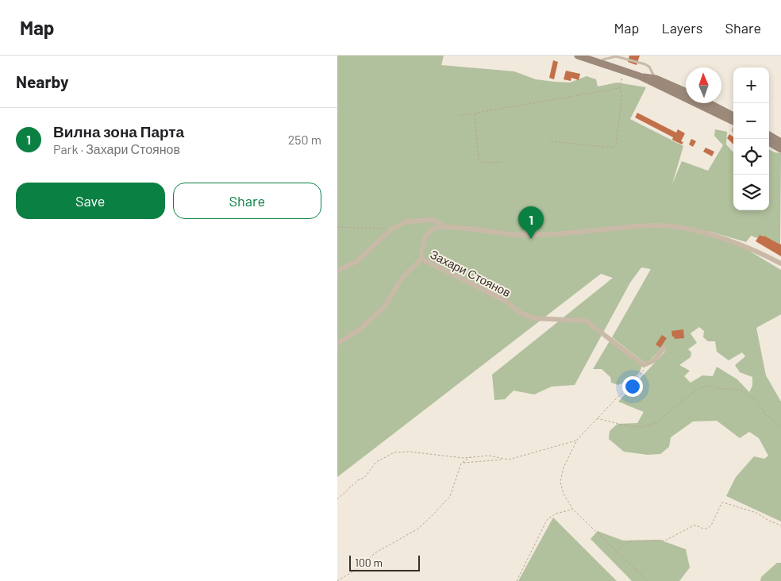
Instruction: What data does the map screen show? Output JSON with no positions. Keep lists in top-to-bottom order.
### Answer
{
  "streets": {
    "street": ["Захари Стоянов"]
  },
  "scale_bar": "100 m",
  "north": "top",
  "page": {
    "header": "Map",
    "nav": ["Map", "Layers", "Share"],
    "heading": "Nearby",
    "map_buttons": ["+", "−"],
    "list": [
      {
        "mark": "1",
        "name": "Вилна зона Парта",
        "note": "Park · Захари Стоянов",
        "value": "250 m"
      }
    ],
    "buttons": ["Save", "Share"],
    "pins": "1",
    "scale": "100 m"
  }
}
